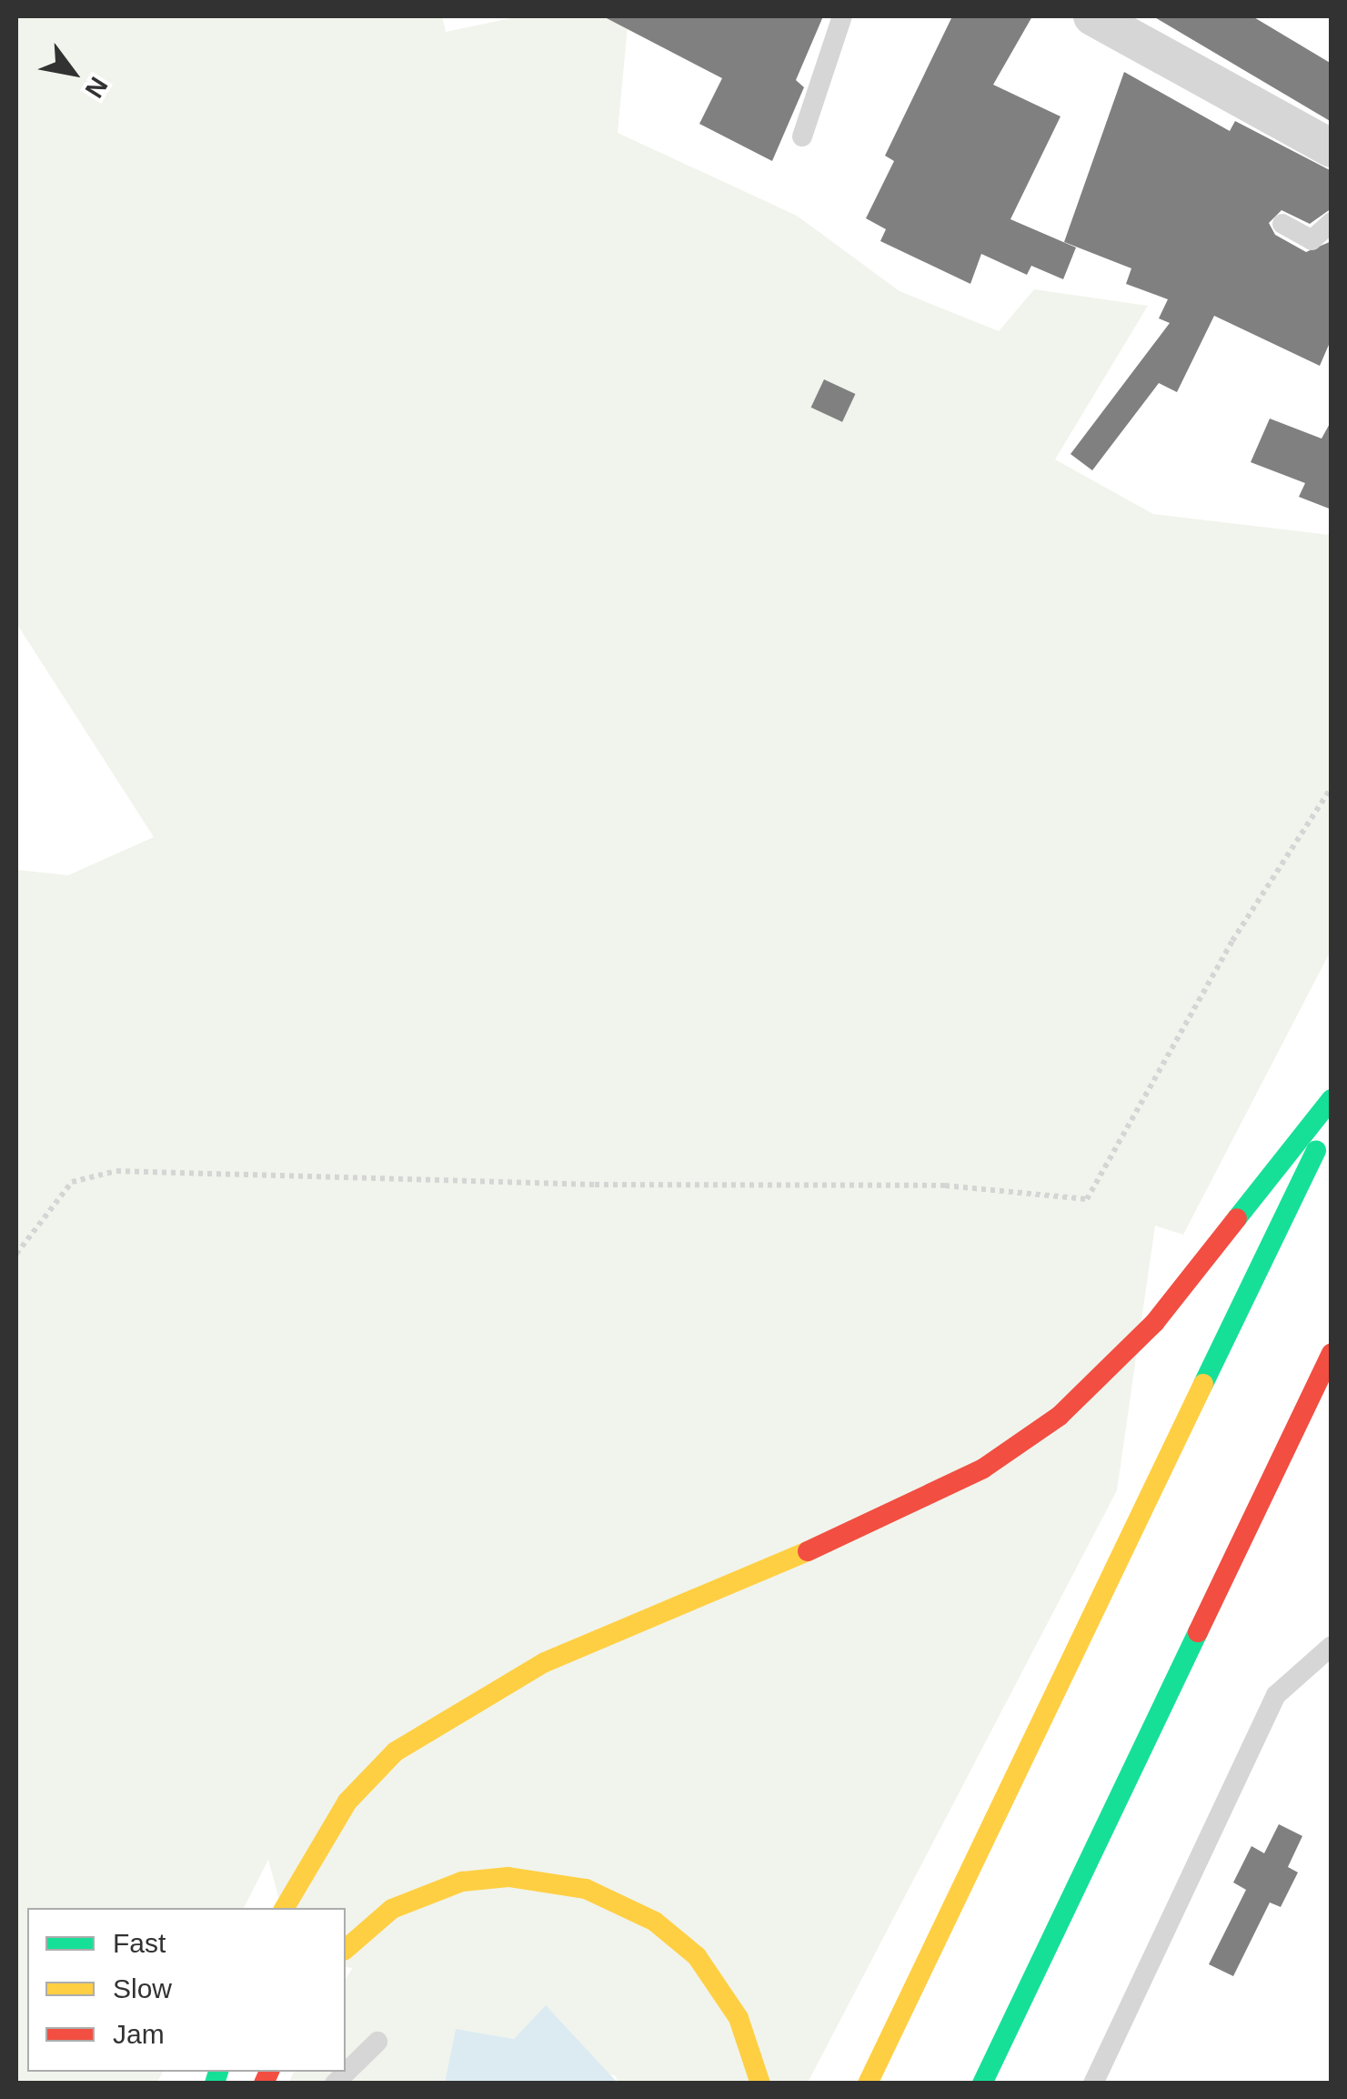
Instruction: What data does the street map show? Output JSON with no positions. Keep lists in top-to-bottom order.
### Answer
{
  "legend": ["Fast", "Slow", "Jam"],
  "north": "bottom right"
}
